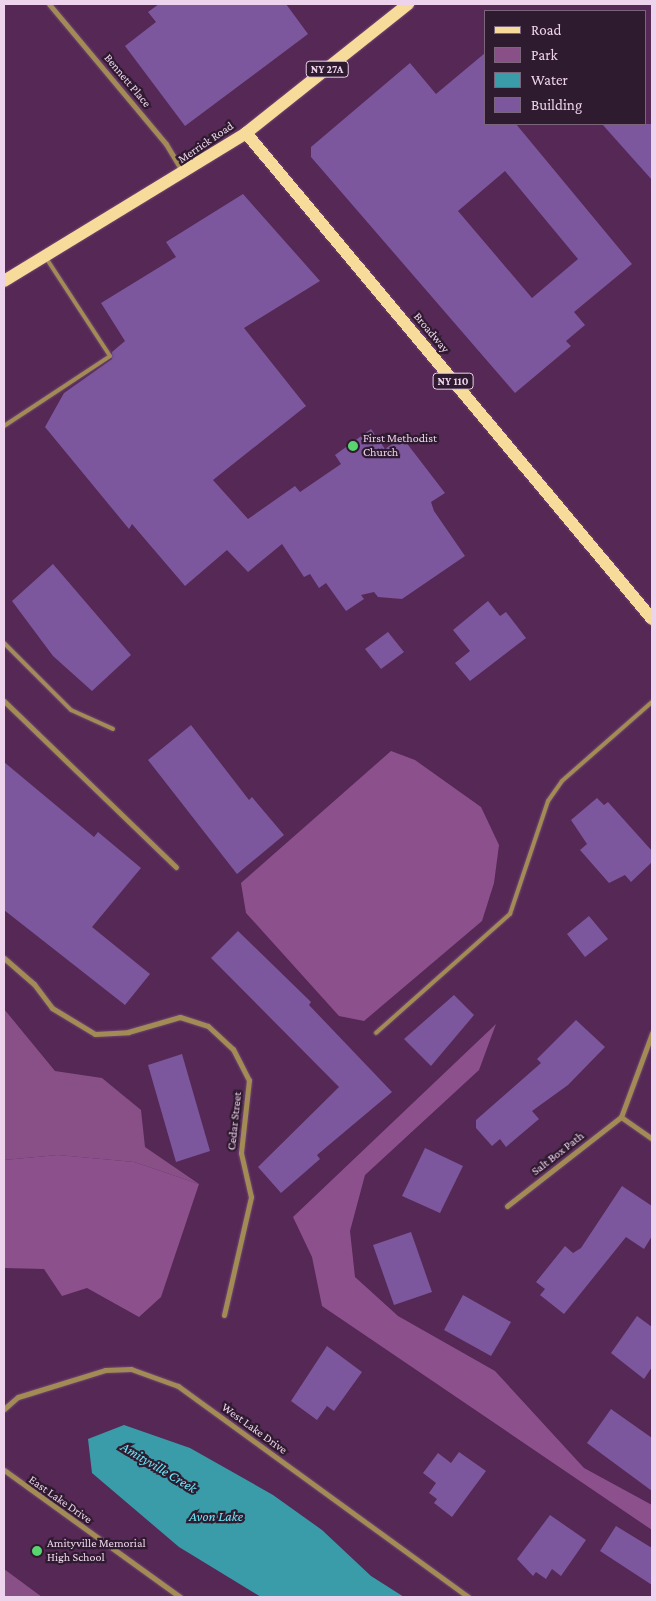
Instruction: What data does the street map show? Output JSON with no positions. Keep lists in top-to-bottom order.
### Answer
{
  "streets": {
    "main road": [
      "NY 27A",
      "Merrick Road",
      "Broadway",
      "NY 110"
    ],
    "street": [
      "Bennett Place",
      "Cedar Street",
      "Salt Box Path",
      "West Lake Drive",
      "East Lake Drive"
    ]
  },
  "crossings": [
    ["Bennett Place", "Merrick Road"],
    ["Merrick Road", "Broadway"]
  ],
  "water": ["Amityville Creek", "Avon Lake"],
  "places": ["First Methodist Church", "Amityville Memorial High School"],
  "legend": [
    "Road",
    "Park",
    "Water",
    "Building"
  ]
}
